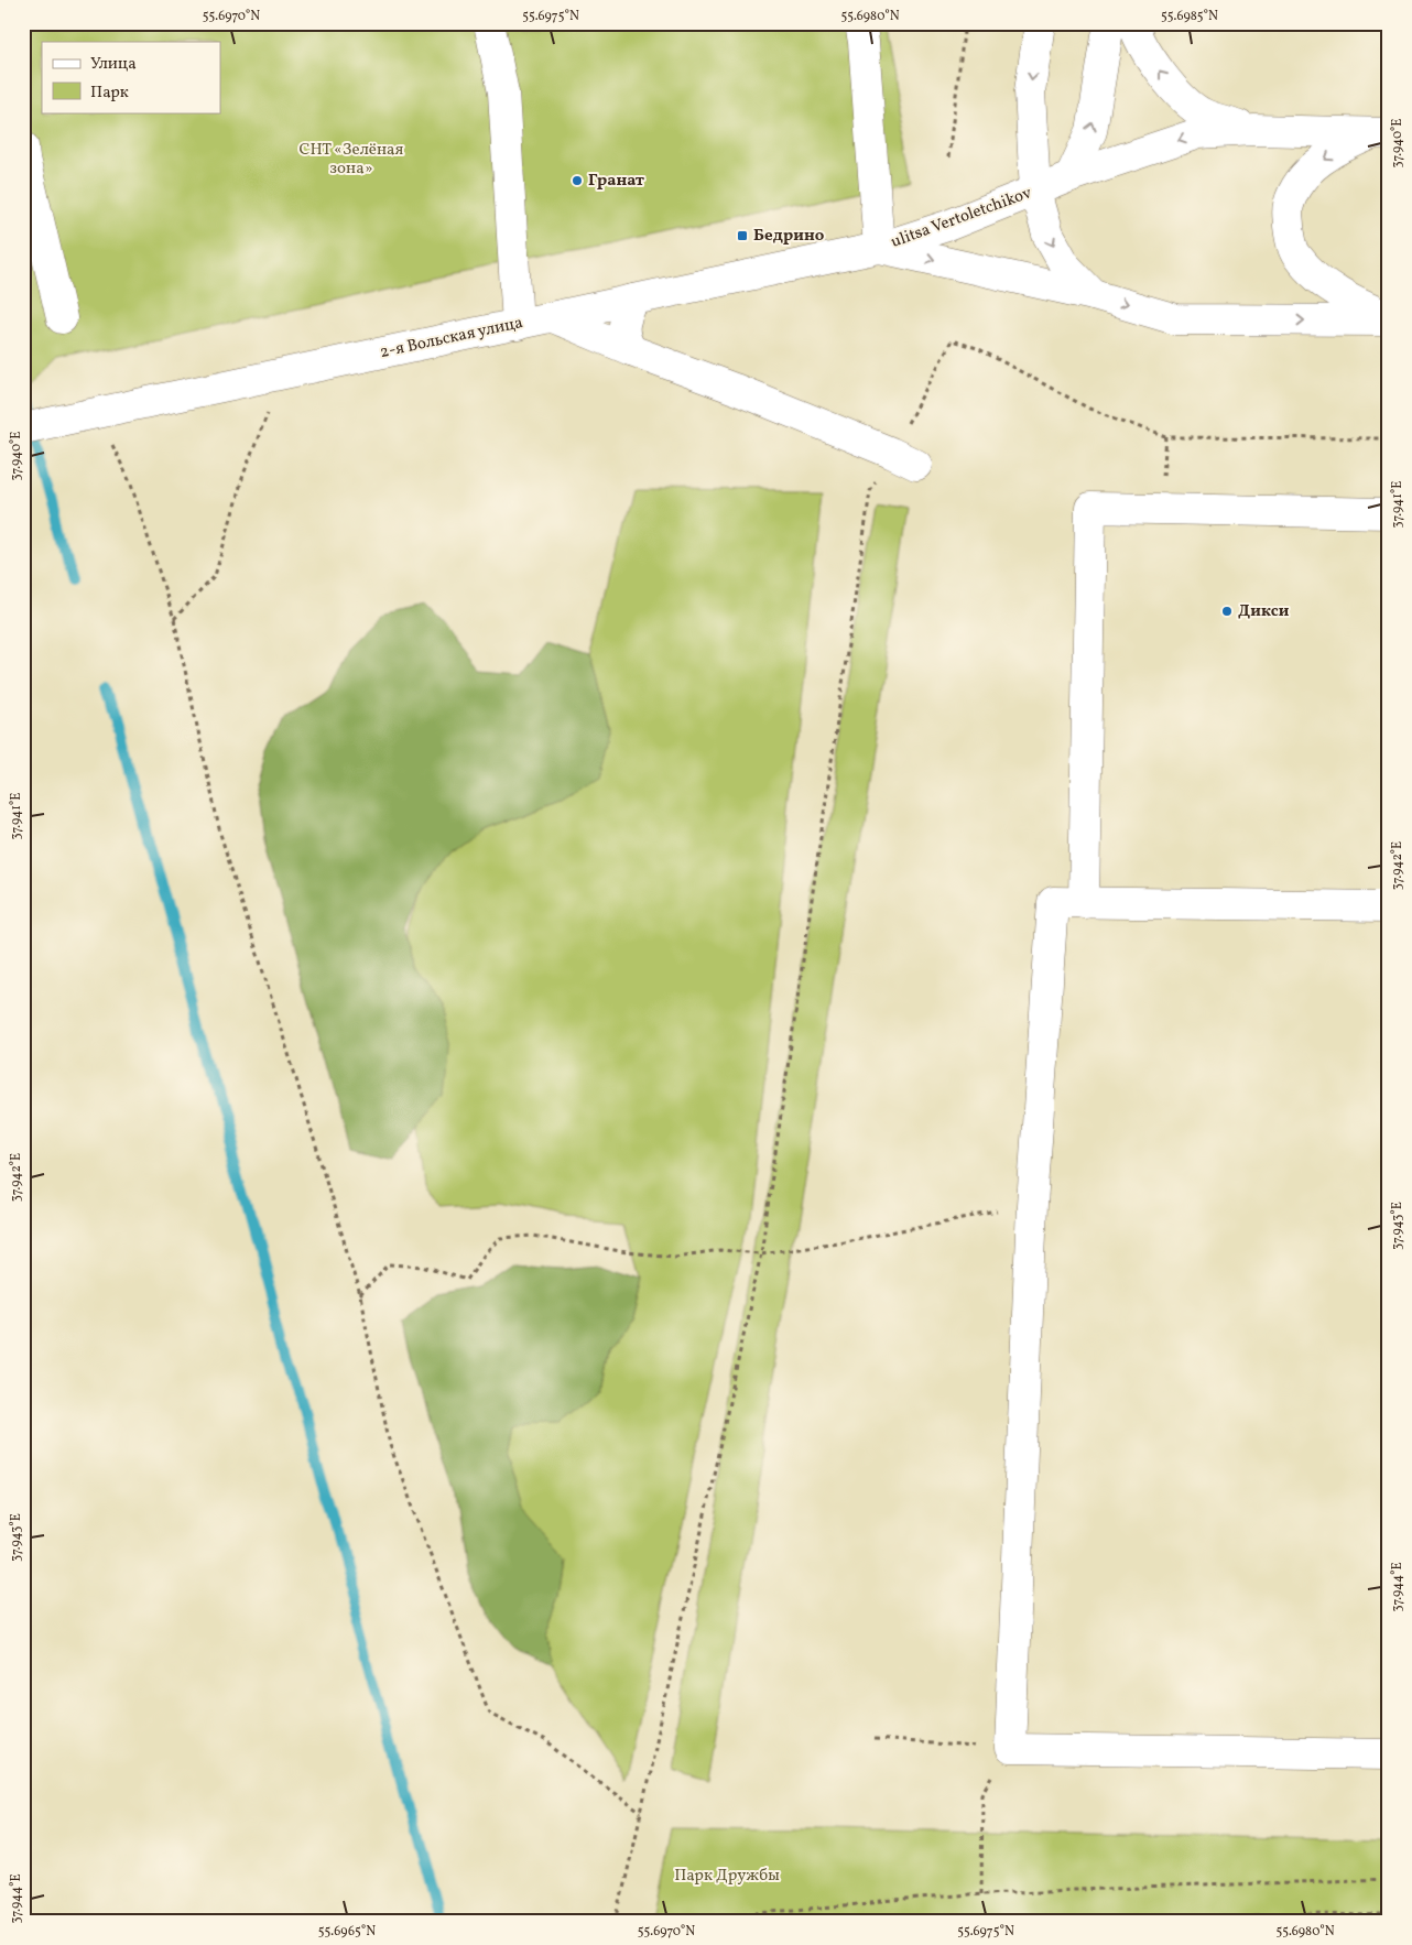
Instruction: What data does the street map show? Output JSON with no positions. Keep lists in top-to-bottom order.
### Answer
{
  "streets": {
    "main road": ["ulitsa Vertoletchikov", "2-я Вольская улица"]
  },
  "crossings": [
    ["ulitsa Vertoletchikov", "2-я Вольская улица"]
  ],
  "parks": ["СНТ «Зелёная зона»", "Парк Дружбы"],
  "places": {
    "other": ["Гранат", "Дикси"],
    "transit": ["Бедрино"]
  },
  "legend": ["Улица", "Парк"],
  "coordinates": [
    "55.6970°N",
    "55.6975°N",
    "55.6980°N",
    "55.6985°N",
    "37.940°E",
    "37.941°E",
    "37.942°E",
    "37.943°E",
    "37.944°E",
    "55.6965°N"
  ]
}
